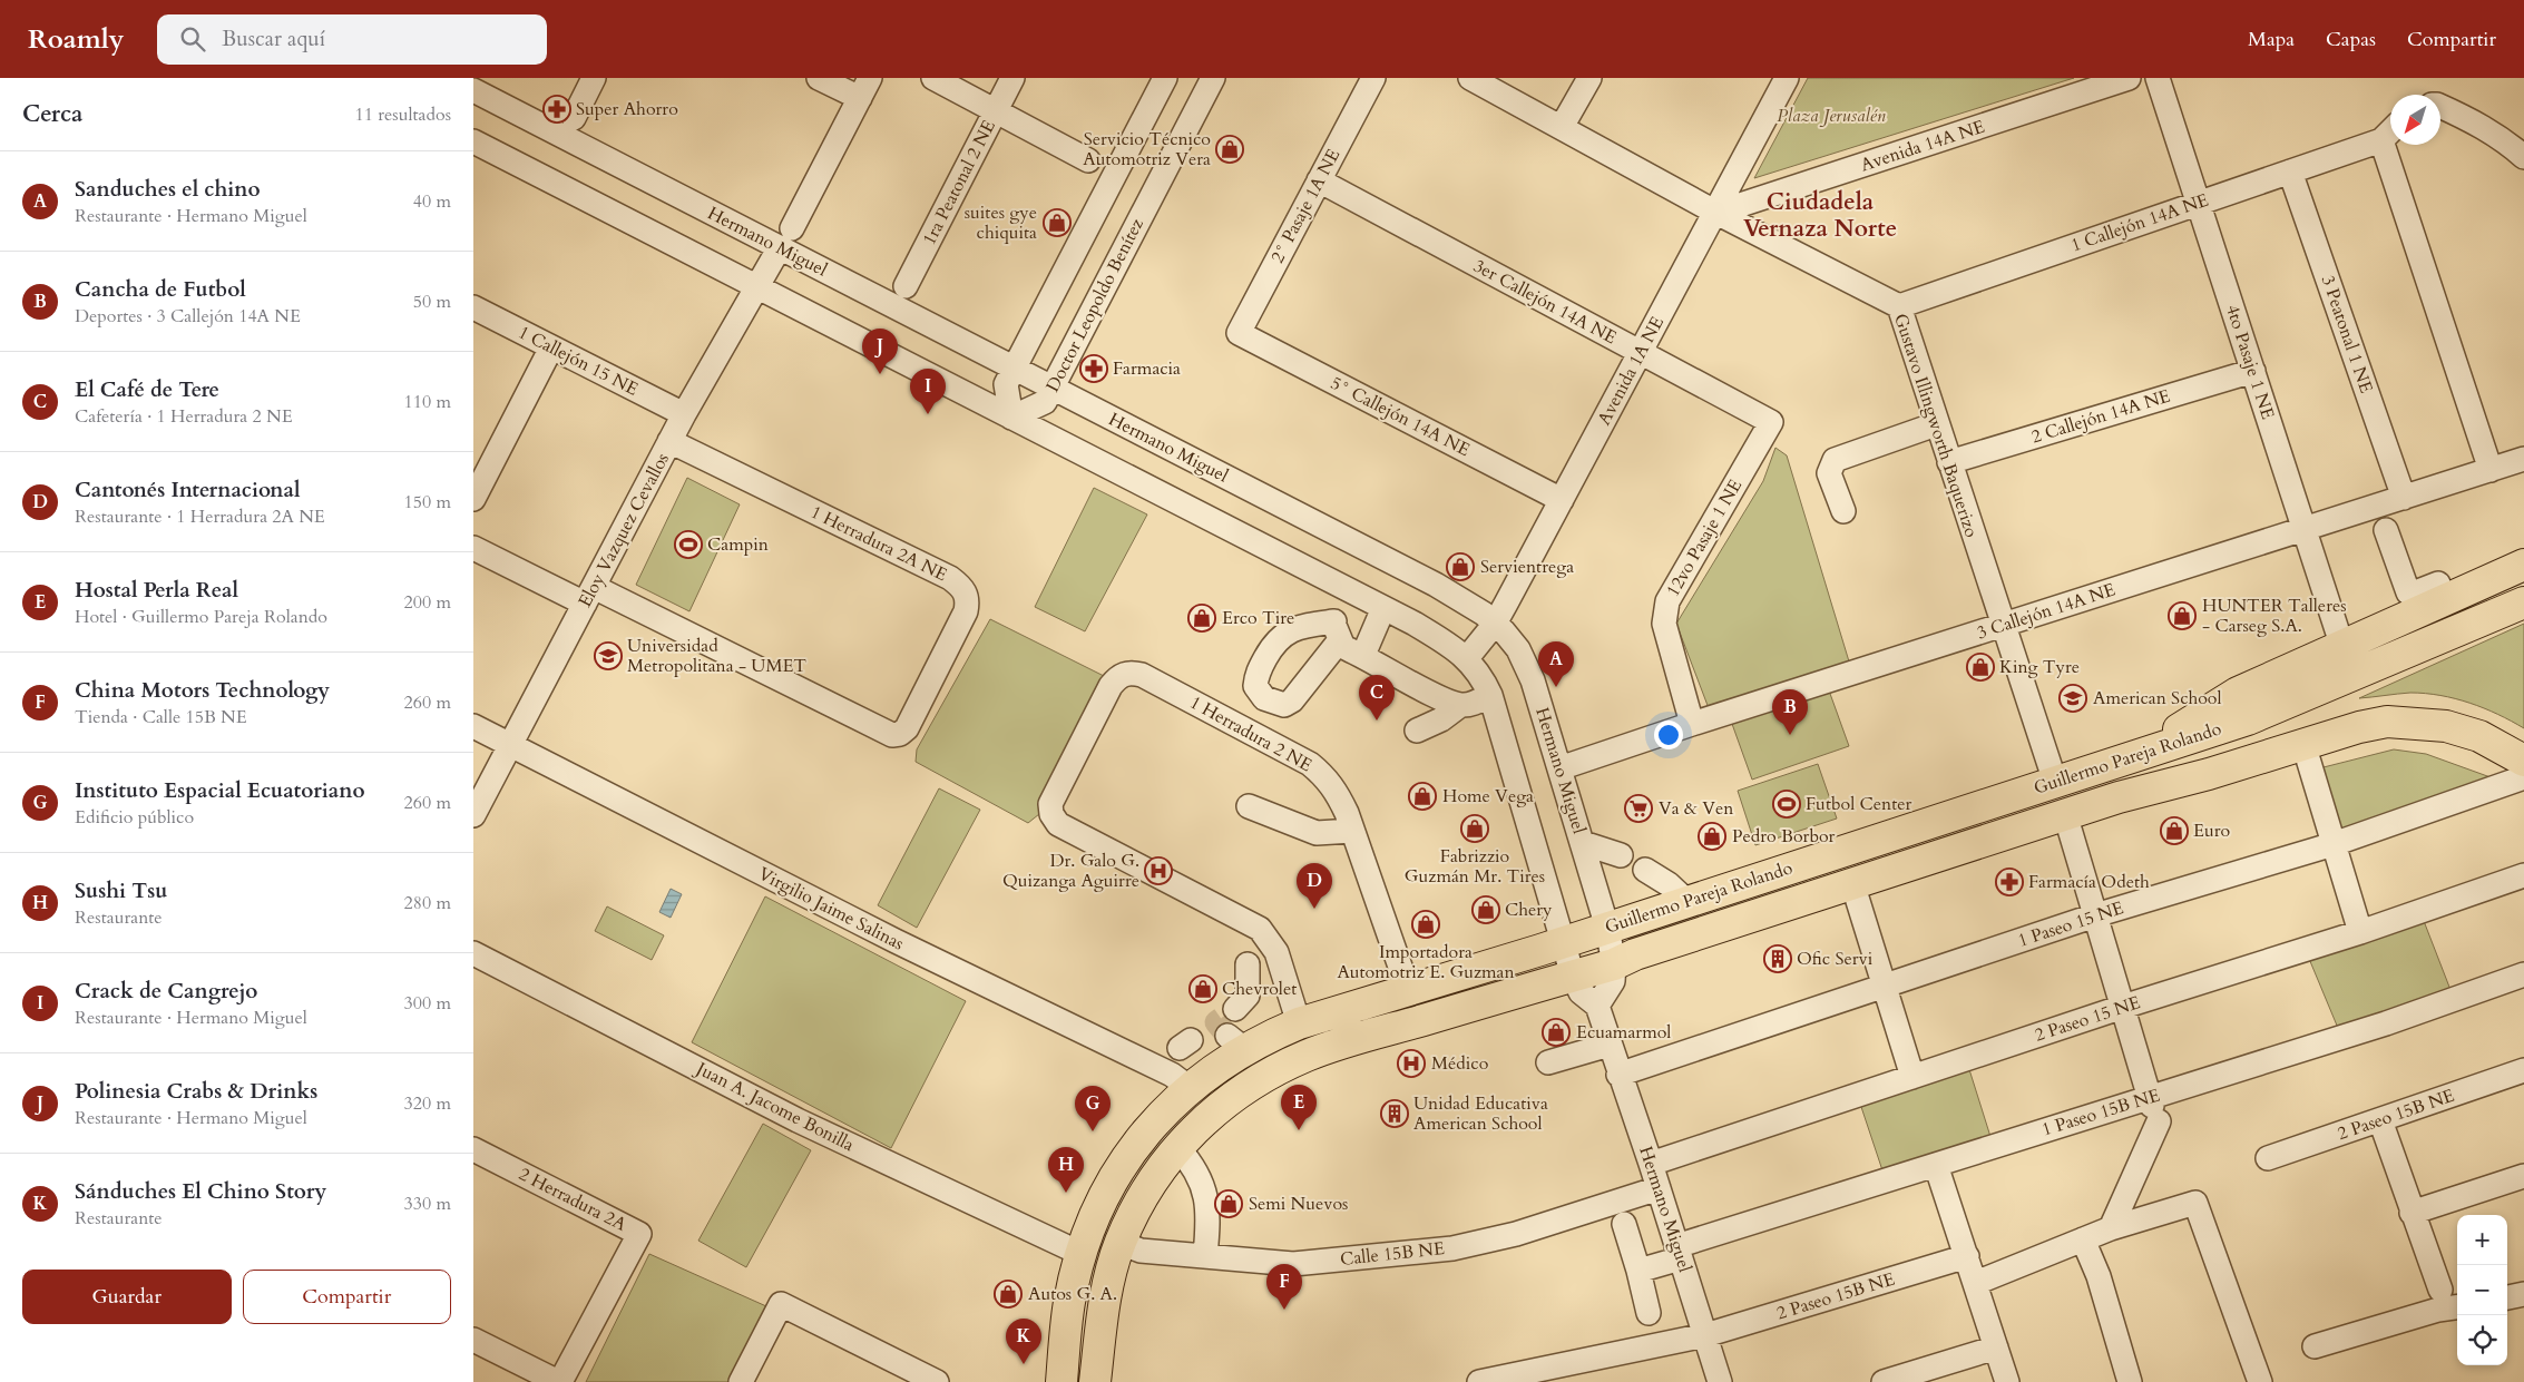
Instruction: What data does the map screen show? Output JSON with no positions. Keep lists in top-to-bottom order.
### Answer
{
  "streets": {
    "main road": ["Guillermo Pareja Rolando"],
    "street": [
      "Avenida 14A NE",
      "1ra Peatonal 2 NE",
      "2° Pasaje 1A NE",
      "1 Callejón 14A NE",
      "Hermano Miguel",
      "3er Callejón 14A NE",
      "Doctor Leopoldo Benítez",
      "3 Peatonal 1 NE",
      "1 Callejón 15 NE",
      "4to Pasaje 1 NE",
      "Avenida 1A NE",
      "5° Callejón 14A NE",
      "2 Callejón 14A NE",
      "Gustavo Illingworth Baquerizo",
      "Eloy Vazquez Cevallos",
      "12vo Pasaje 1 NE",
      "1 Herradura 2A NE",
      "3 Callejón 14A NE",
      "1 Herradura 2 NE",
      "Virgilio Jaime Salinas",
      "1 Paseo 15 NE",
      "2 Paseo 15 NE",
      "Juan A. Jacome Bonilla",
      "1 Paseo 15B NE",
      "2 Paseo 15B NE",
      "2 Herradura 2A",
      "Calle 15B NE"
    ]
  },
  "crossings": [
    ["Avenida 14A NE", "Avenida 1A NE"],
    ["Avenida 14A NE", "Gustavo Illingworth Baquerizo"],
    ["2° Pasaje 1A NE", "3er Callejón 14A NE"],
    ["2° Pasaje 1A NE", "5° Callejón 14A NE"],
    ["1 Callejón 14A NE", "3 Peatonal 1 NE"],
    ["1 Callejón 14A NE", "4to Pasaje 1 NE"],
    ["1 Callejón 14A NE", "Gustavo Illingworth Baquerizo"],
    ["Hermano Miguel", "Doctor Leopoldo Benítez"],
    ["Hermano Miguel", "Avenida 1A NE"],
    ["Hermano Miguel", "Eloy Vazquez Cevallos"],
    ["Hermano Miguel", "Guillermo Pareja Rolando"],
    ["Hermano Miguel", "1 Paseo 15 NE"],
    ["Hermano Miguel", "2 Paseo 15 NE"],
    ["Hermano Miguel", "1 Paseo 15B NE"],
    ["Hermano Miguel", "2 Paseo 15B NE"],
    ["Hermano Miguel", "Calle 15B NE"],
    ["3er Callejón 14A NE", "Avenida 1A NE"],
    ["3er Callejón 14A NE", "12vo Pasaje 1 NE"],
    ["3 Peatonal 1 NE", "3 Callejón 14A NE"],
    ["1 Callejón 15 NE", "Eloy Vazquez Cevallos"],
    ["4to Pasaje 1 NE", "2 Callejón 14A NE"],
    ["4to Pasaje 1 NE", "3 Callejón 14A NE"],
    ["Avenida 1A NE", "5° Callejón 14A NE"],
    ["Avenida 1A NE", "Gustavo Illingworth Baquerizo"],
    ["2 Callejón 14A NE", "Gustavo Illingworth Baquerizo"],
    ["Gustavo Illingworth Baquerizo", "3 Callejón 14A NE"],
    ["Gustavo Illingworth Baquerizo", "Guillermo Pareja Rolando"],
    ["Eloy Vazquez Cevallos", "1 Herradura 2A NE"],
    ["Eloy Vazquez Cevallos", "Virgilio Jaime Salinas"],
    ["12vo Pasaje 1 NE", "3 Callejón 14A NE"],
    ["1 Herradura 2 NE", "Guillermo Pareja Rolando"],
    ["Guillermo Pareja Rolando", "Virgilio Jaime Salinas"],
    ["Guillermo Pareja Rolando", "Juan A. Jacome Bonilla"],
    ["Guillermo Pareja Rolando", "Calle 15B NE"]
  ],
  "districts": ["Ciudadela Vernaza Norte"],
  "parks": ["Plaza Jerusalén"],
  "places": {
    "pharmacy": ["Super Ahorro", "Farmacia", "Farmacía Odeth"],
    "shop": [
      "Servicio Técnico Automotriz Vera",
      "suites gye chiquita",
      "Servientrega",
      "HUNTER Talleres - Carseg S.A.",
      "Erco Tire",
      "King Tyre",
      "Home Vega",
      "Fabrizzio Guzmán Mr. Tires",
      "Euro",
      "Pedro Borbor",
      "Chery",
      "Importadora Automotriz E. Guzman",
      "Chevrolet",
      "Ecuamarmol",
      "Semi Nuevos",
      "Autos G. A."
    ],
    "sports": ["Campin", "Futbol Center"],
    "school or university": ["Universidad Metropolitana - UMET", "American School"],
    "supermarket": ["Va & Ven"],
    "hospital": ["Dr. Galo G. Quizanga Aguirre", "Médico"],
    "building": ["Ofic Servi", "Unidad Educativa American School"]
  },
  "north": "bottom left",
  "page": {
    "header": "Roamly",
    "search": "Buscar aquí",
    "nav": ["Mapa", "Capas", "Compartir"],
    "heading": ["Cerca", "11 resultados"],
    "list": [
      {
        "mark": "A",
        "name": "Sanduches el chino",
        "note": "Restaurante · Hermano Miguel",
        "value": "40 m"
      },
      {
        "mark": "B",
        "name": "Cancha de Futbol",
        "note": "Deportes · 3 Callejón 14A NE",
        "value": "50 m"
      },
      {
        "mark": "C",
        "name": "El Café de Tere",
        "note": "Cafetería · 1 Herradura 2 NE",
        "value": "110 m"
      },
      {
        "mark": "D",
        "name": "Cantonés Internacional",
        "note": "Restaurante · 1 Herradura 2A NE",
        "value": "150 m"
      },
      {
        "mark": "E",
        "name": "Hostal Perla Real",
        "note": "Hotel · Guillermo Pareja Rolando",
        "value": "200 m"
      },
      {
        "mark": "F",
        "name": "China Motors Technology",
        "note": "Tienda · Calle 15B NE",
        "value": "260 m"
      },
      {
        "mark": "G",
        "name": "Instituto Espacial Ecuatoriano",
        "note": "Edificio público",
        "value": "260 m"
      },
      {
        "mark": "H",
        "name": "Sushi Tsu",
        "note": "Restaurante",
        "value": "280 m"
      },
      {
        "mark": "I",
        "name": "Crack de Cangrejo",
        "note": "Restaurante · Hermano Miguel",
        "value": "300 m"
      },
      {
        "mark": "J",
        "name": "Polinesia Crabs & Drinks",
        "note": "Restaurante · Hermano Miguel",
        "value": "320 m"
      },
      {
        "mark": "K",
        "name": "Sánduches El Chino Story",
        "note": "Restaurante",
        "value": "330 m"
      }
    ],
    "pins": [
      "J",
      "I",
      "A",
      "C",
      "B",
      "D",
      "E",
      "G",
      "H",
      "F",
      "K"
    ],
    "map_buttons": ["+", "−"],
    "buttons": ["Guardar", "Compartir"]
  }
}
